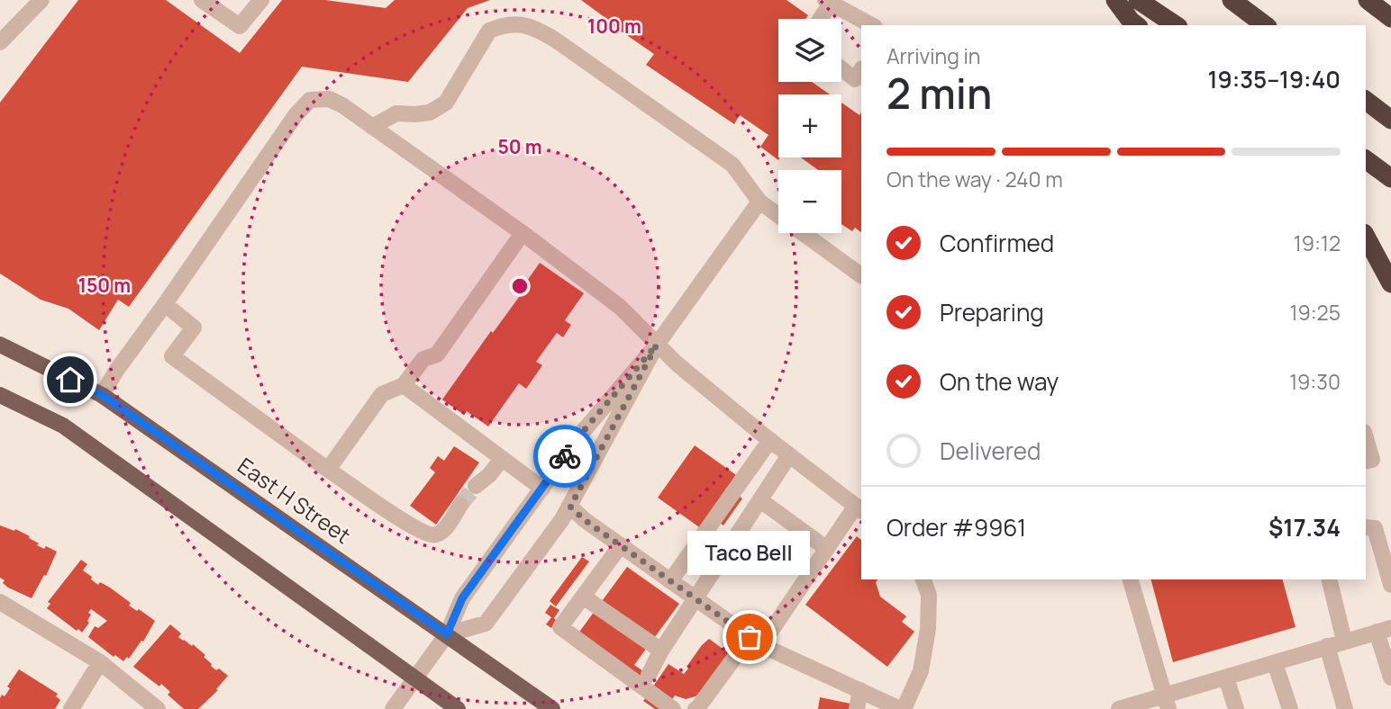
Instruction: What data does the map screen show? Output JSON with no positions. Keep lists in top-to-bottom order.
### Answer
{
  "streets": {
    "main road": ["East H Street"]
  },
  "places": ["Taco Bell"],
  "page": {
    "map_buttons": ["+", "−"],
    "heading": ["2 min", "Arriving in", "19:35–19:40"],
    "panel": ["Order #9961", "$17.34"],
    "bar": "On the way · 240 m",
    "list": [
      ["Confirmed", "19:12"],
      ["Preparing", "19:25"],
      ["On the way", "19:30"],
      "Delivered"
    ],
    "bubble": "Taco Bell"
  },
  "rings": ["100 m", "50 m", "150 m"]
}
